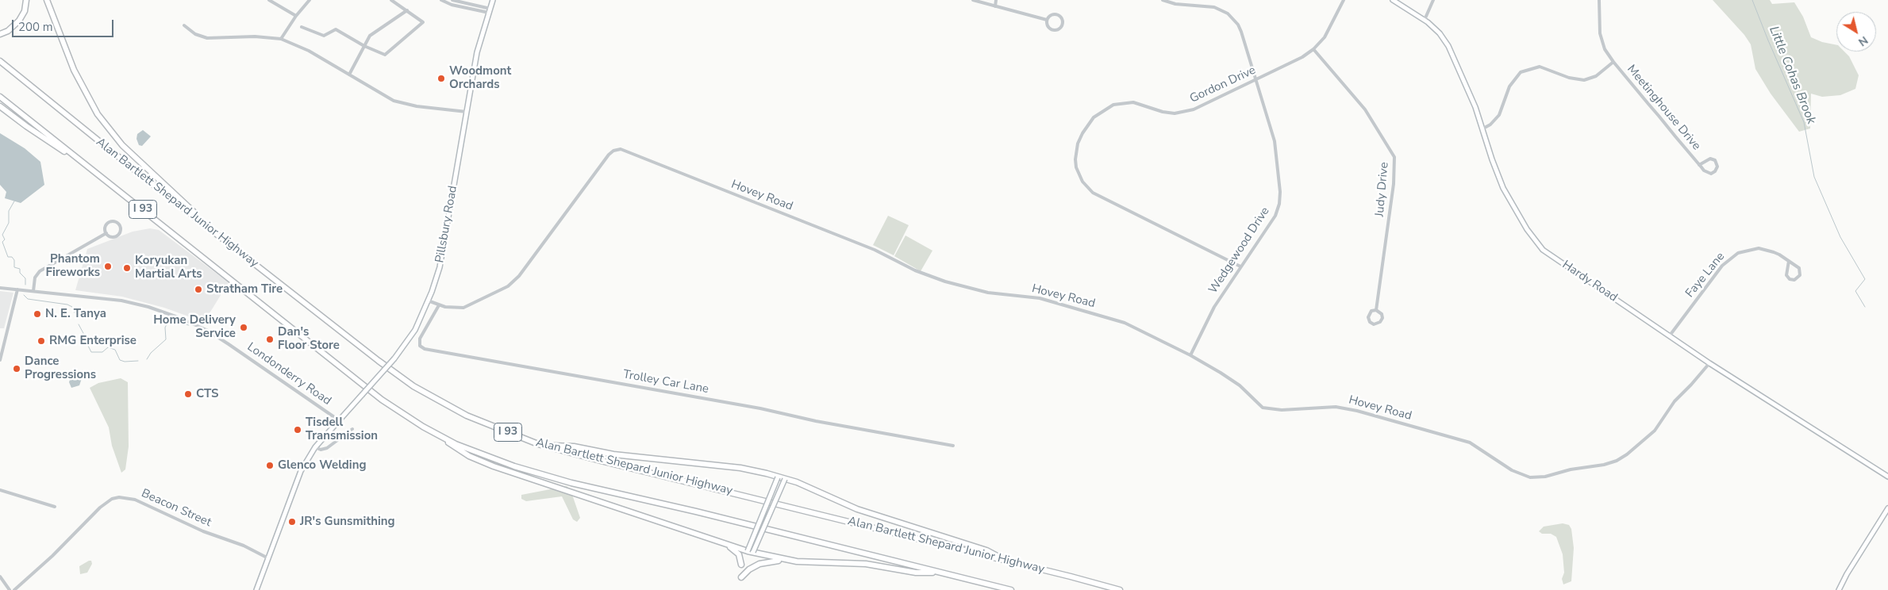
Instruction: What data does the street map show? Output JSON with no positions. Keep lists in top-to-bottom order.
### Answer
{
  "streets": {
    "highway": ["Alan Bartlett Shepard Junior Highway", "I 93"],
    "street": [
      "Gordon Drive",
      "Meetinghouse Drive",
      "Judy Drive",
      "Hovey Road",
      "Pillsbury Road",
      "Wedgewood Drive",
      "Faye Lane",
      "Hardy Road",
      "Londonderry Road",
      "Trolley Car Lane",
      "Beacon Street"
    ]
  },
  "crossings": [
    ["Gordon Drive", "Judy Drive"],
    ["Gordon Drive", "Wedgewood Drive"],
    ["Hovey Road", "Pillsbury Road"],
    ["Hovey Road", "Wedgewood Drive"],
    ["Hovey Road", "Hardy Road"],
    ["Hovey Road", "Trolley Car Lane"],
    ["Pillsbury Road", "Londonderry Road"],
    ["Pillsbury Road", "Beacon Street"],
    ["Faye Lane", "Hardy Road"]
  ],
  "water": ["Little Cohas Brook"],
  "places": [
    "Woodmont Orchards",
    "Phantom Fireworks",
    "Koryukan Martial Arts",
    "Stratham Tire",
    "N. E. Tanya",
    "Home Delivery Service",
    "Dan's Floor Store",
    "RMG Enterprise",
    "Dance Progressions",
    "CTS",
    "Tisdell Transmission",
    "Glenco Welding",
    "JR's Gunsmithing"
  ],
  "scale_bar": "200 m",
  "north": "bottom right"
}
